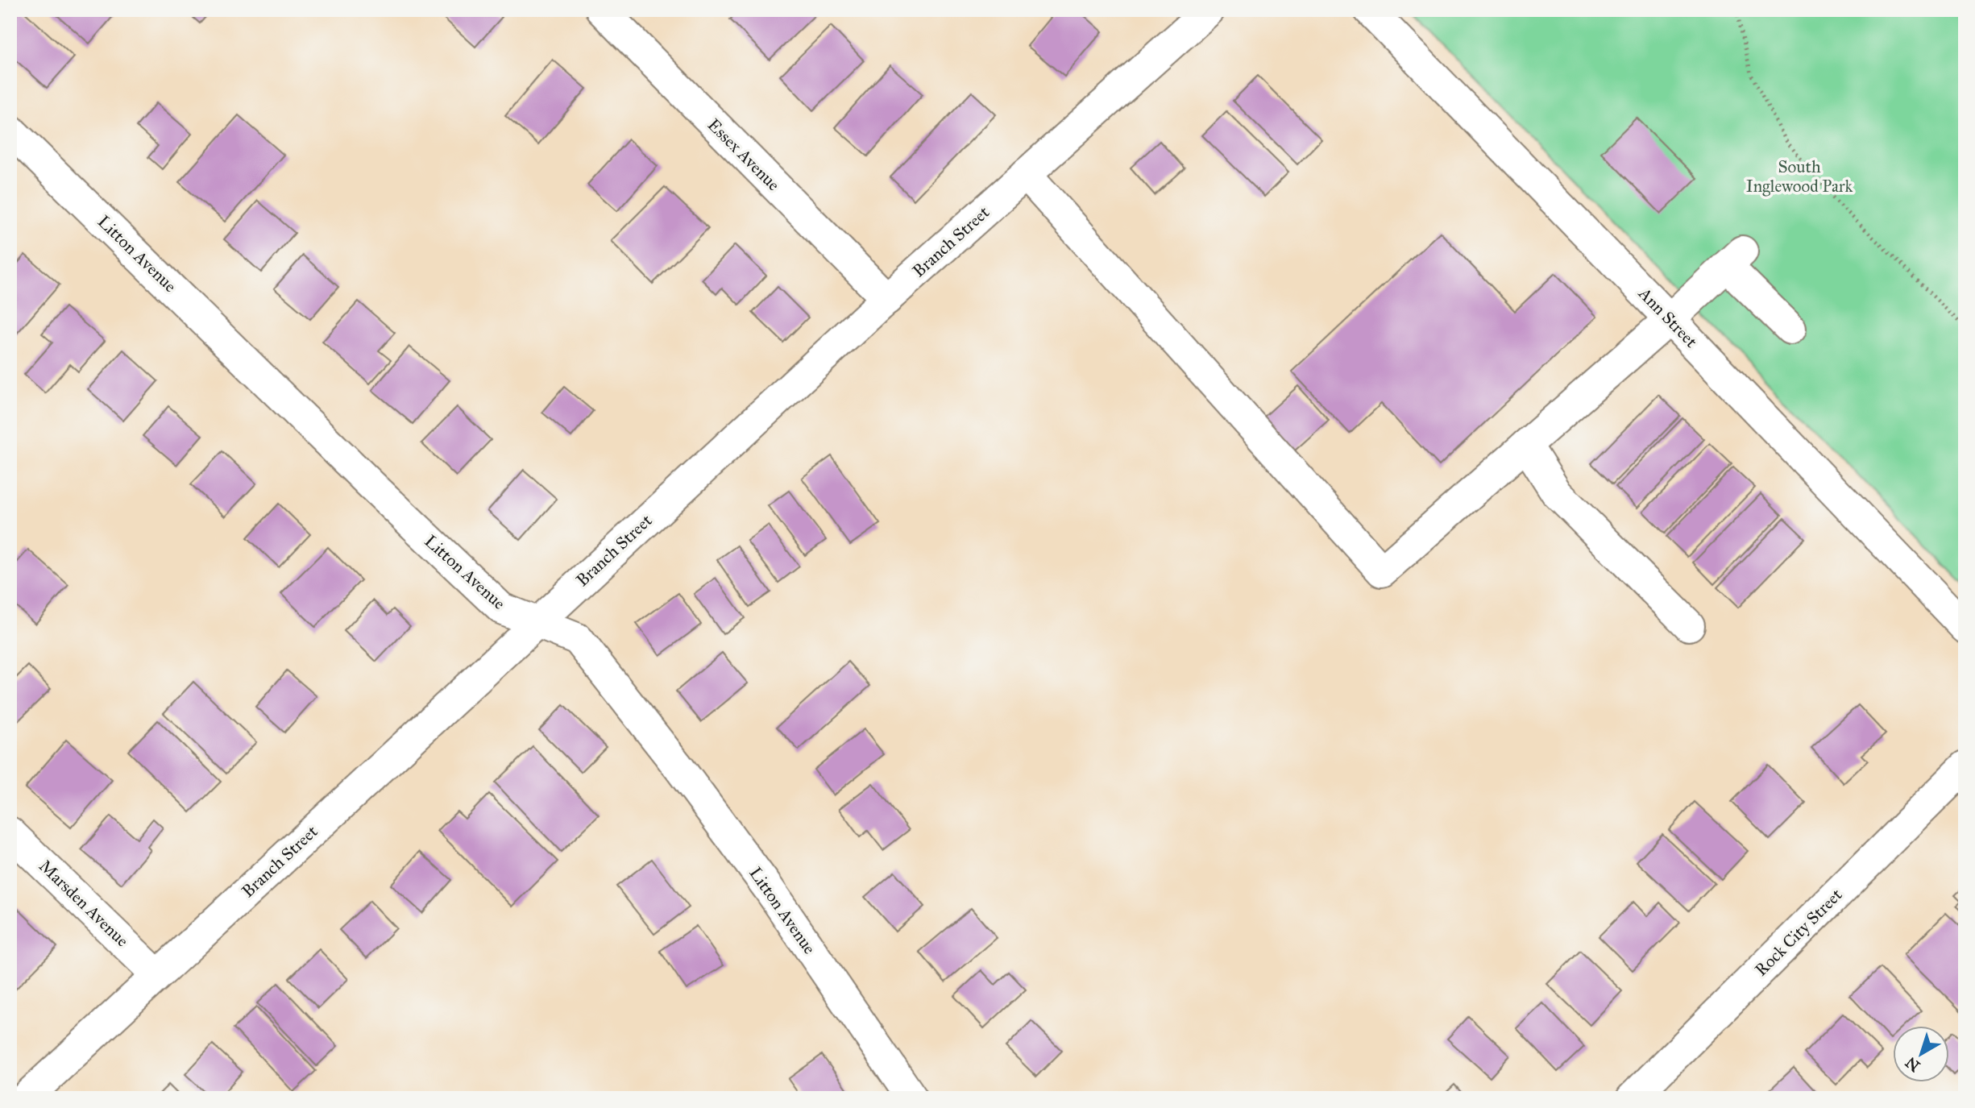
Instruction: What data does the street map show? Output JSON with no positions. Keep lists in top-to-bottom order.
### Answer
{
  "streets": {
    "street": [
      "Essex Avenue",
      "Branch Street",
      "Litton Avenue",
      "Ann Street",
      "Marsden Avenue",
      "Rock City Street"
    ]
  },
  "crossings": [
    ["Essex Avenue", "Branch Street"],
    ["Branch Street", "Litton Avenue"],
    ["Branch Street", "Marsden Avenue"]
  ],
  "parks": ["South Inglewood Park"],
  "north": "bottom left"
}
